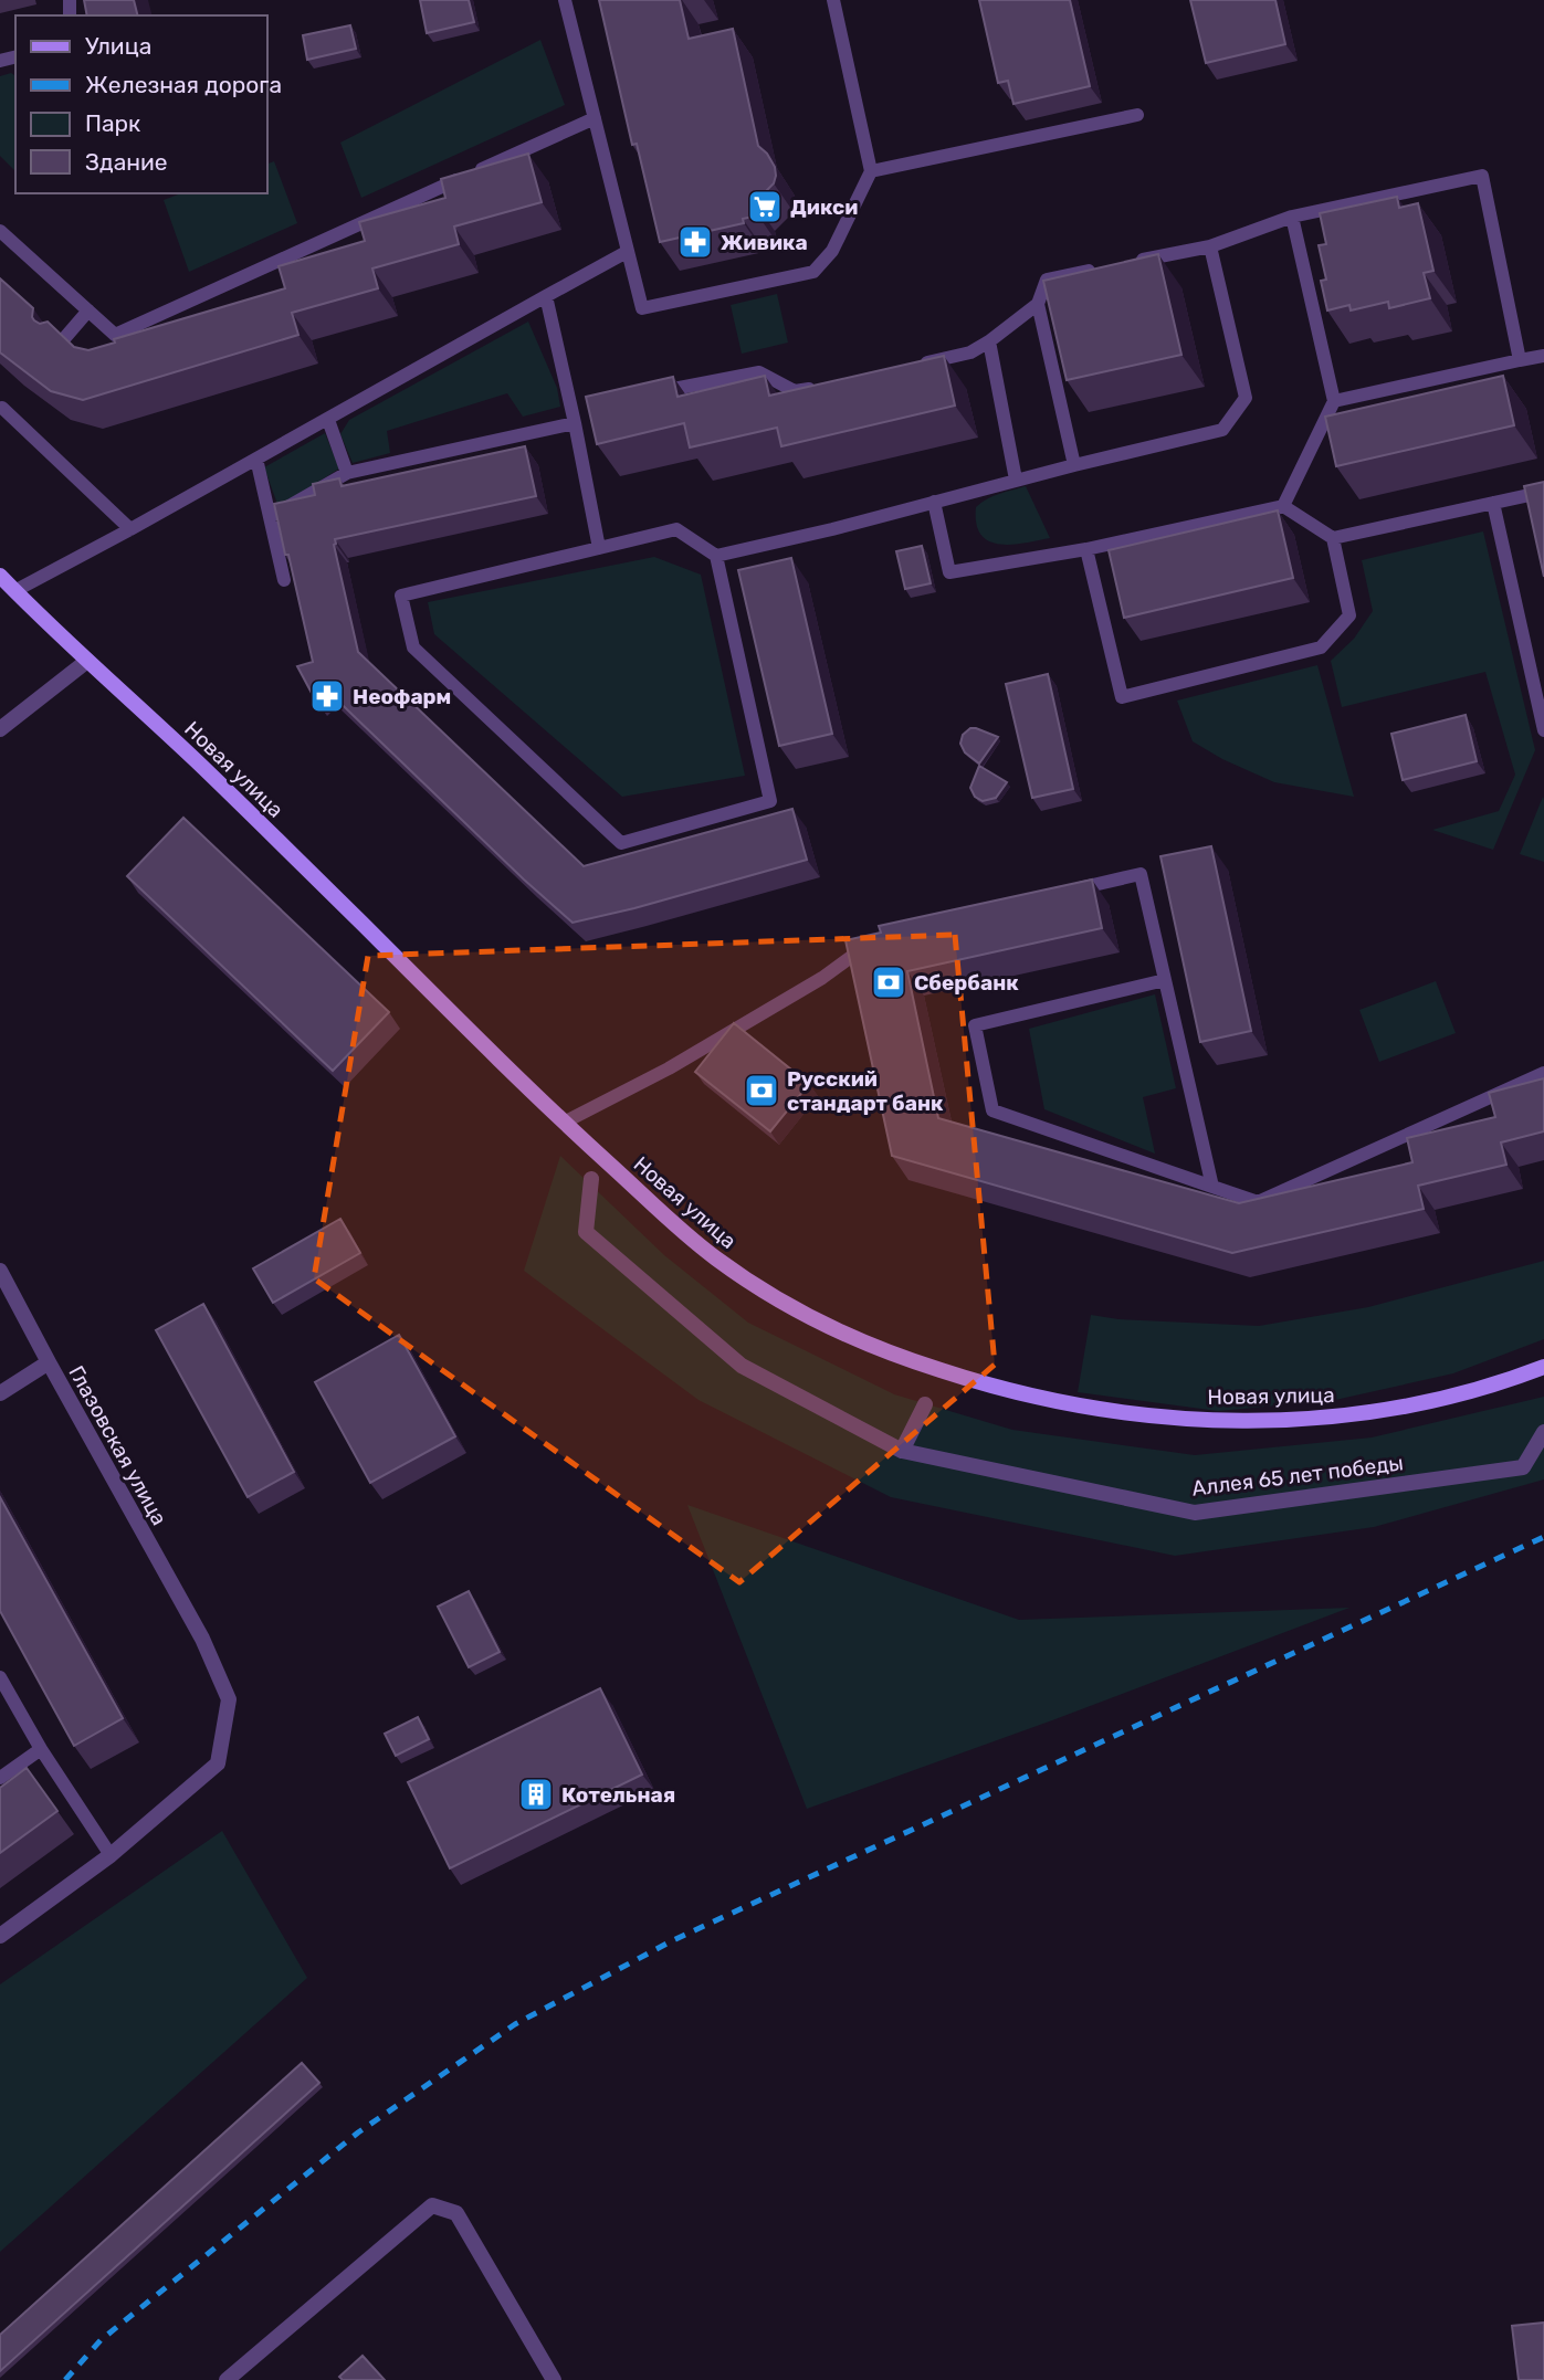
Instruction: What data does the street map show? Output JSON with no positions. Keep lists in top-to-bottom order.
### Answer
{
  "streets": {
    "street": ["Новая улица", "Глазовская улица", "Аллея 65 лет победы"]
  },
  "places": {
    "supermarket": ["Дикси"],
    "pharmacy": ["Живика", "Неофарм"],
    "bank": ["Сбербанк", "Русский стандарт банк"],
    "building": ["Котельная"]
  },
  "legend": [
    "Улица",
    "Железная дорога",
    "Парк",
    "Здание"
  ]
}
